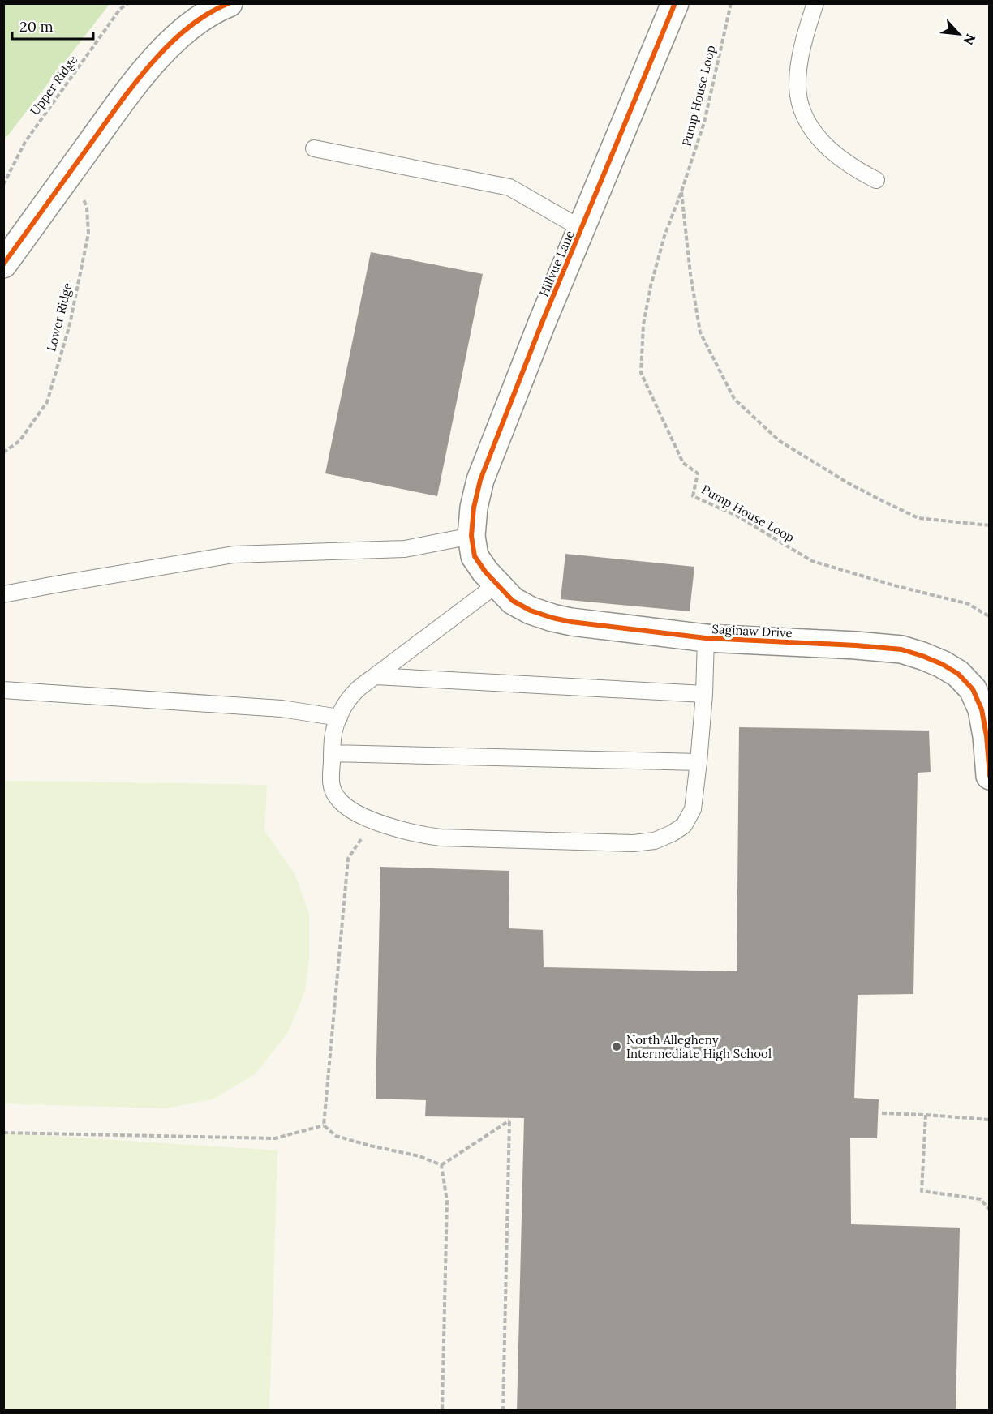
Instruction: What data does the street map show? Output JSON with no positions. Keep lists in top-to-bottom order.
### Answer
{
  "streets": {
    "street": ["Hillvue Lane", "Saginaw Drive"],
    "path": ["Upper Ridge", "Pump House Loop", "Lower Ridge"]
  },
  "crossings": [
    ["Hillvue Lane", "Saginaw Drive"]
  ],
  "places": ["North Allegheny Intermediate High School"],
  "scale_bar": "20 m",
  "north": "bottom right"
}
